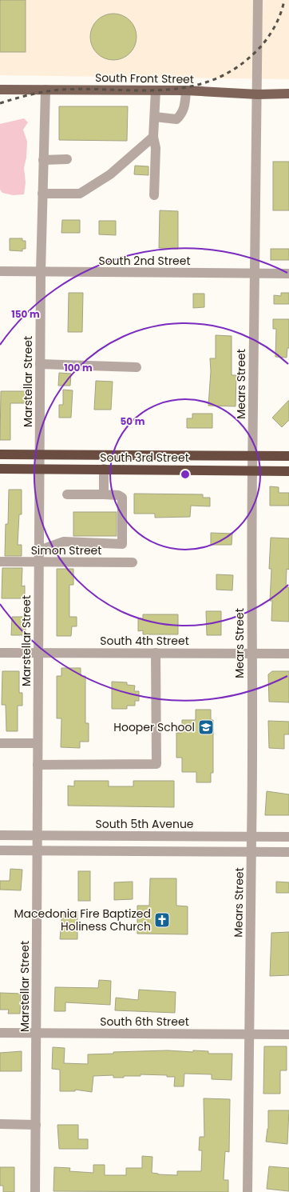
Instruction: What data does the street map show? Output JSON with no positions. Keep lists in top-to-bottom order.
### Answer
{
  "streets": {
    "highway": ["South 3rd Street"],
    "main road": ["South Front Street"],
    "street": [
      "South 2nd Street",
      "Marstellar Street",
      "Mears Street",
      "Simon Street",
      "South 4th Street",
      "South 5th Avenue",
      "South 6th Street"
    ]
  },
  "crossings": [
    ["South Front Street", "Marstellar Street"],
    ["South Front Street", "Mears Street"],
    ["South 2nd Street", "Marstellar Street"],
    ["South 2nd Street", "Mears Street"],
    ["Marstellar Street", "South 3rd Street"],
    ["Marstellar Street", "Simon Street"],
    ["Marstellar Street", "South 4th Street"],
    ["Marstellar Street", "South 5th Avenue"],
    ["Marstellar Street", "South 6th Street"],
    ["Mears Street", "South 3rd Street"],
    ["Mears Street", "South 4th Street"],
    ["Mears Street", "South 5th Avenue"],
    ["Mears Street", "South 6th Street"]
  ],
  "places": {
    "school or university": ["Hooper School"],
    "church": ["Macedonia Fire Baptized Holiness Church"]
  },
  "rings": ["150 m", "100 m", "50 m"]
}
